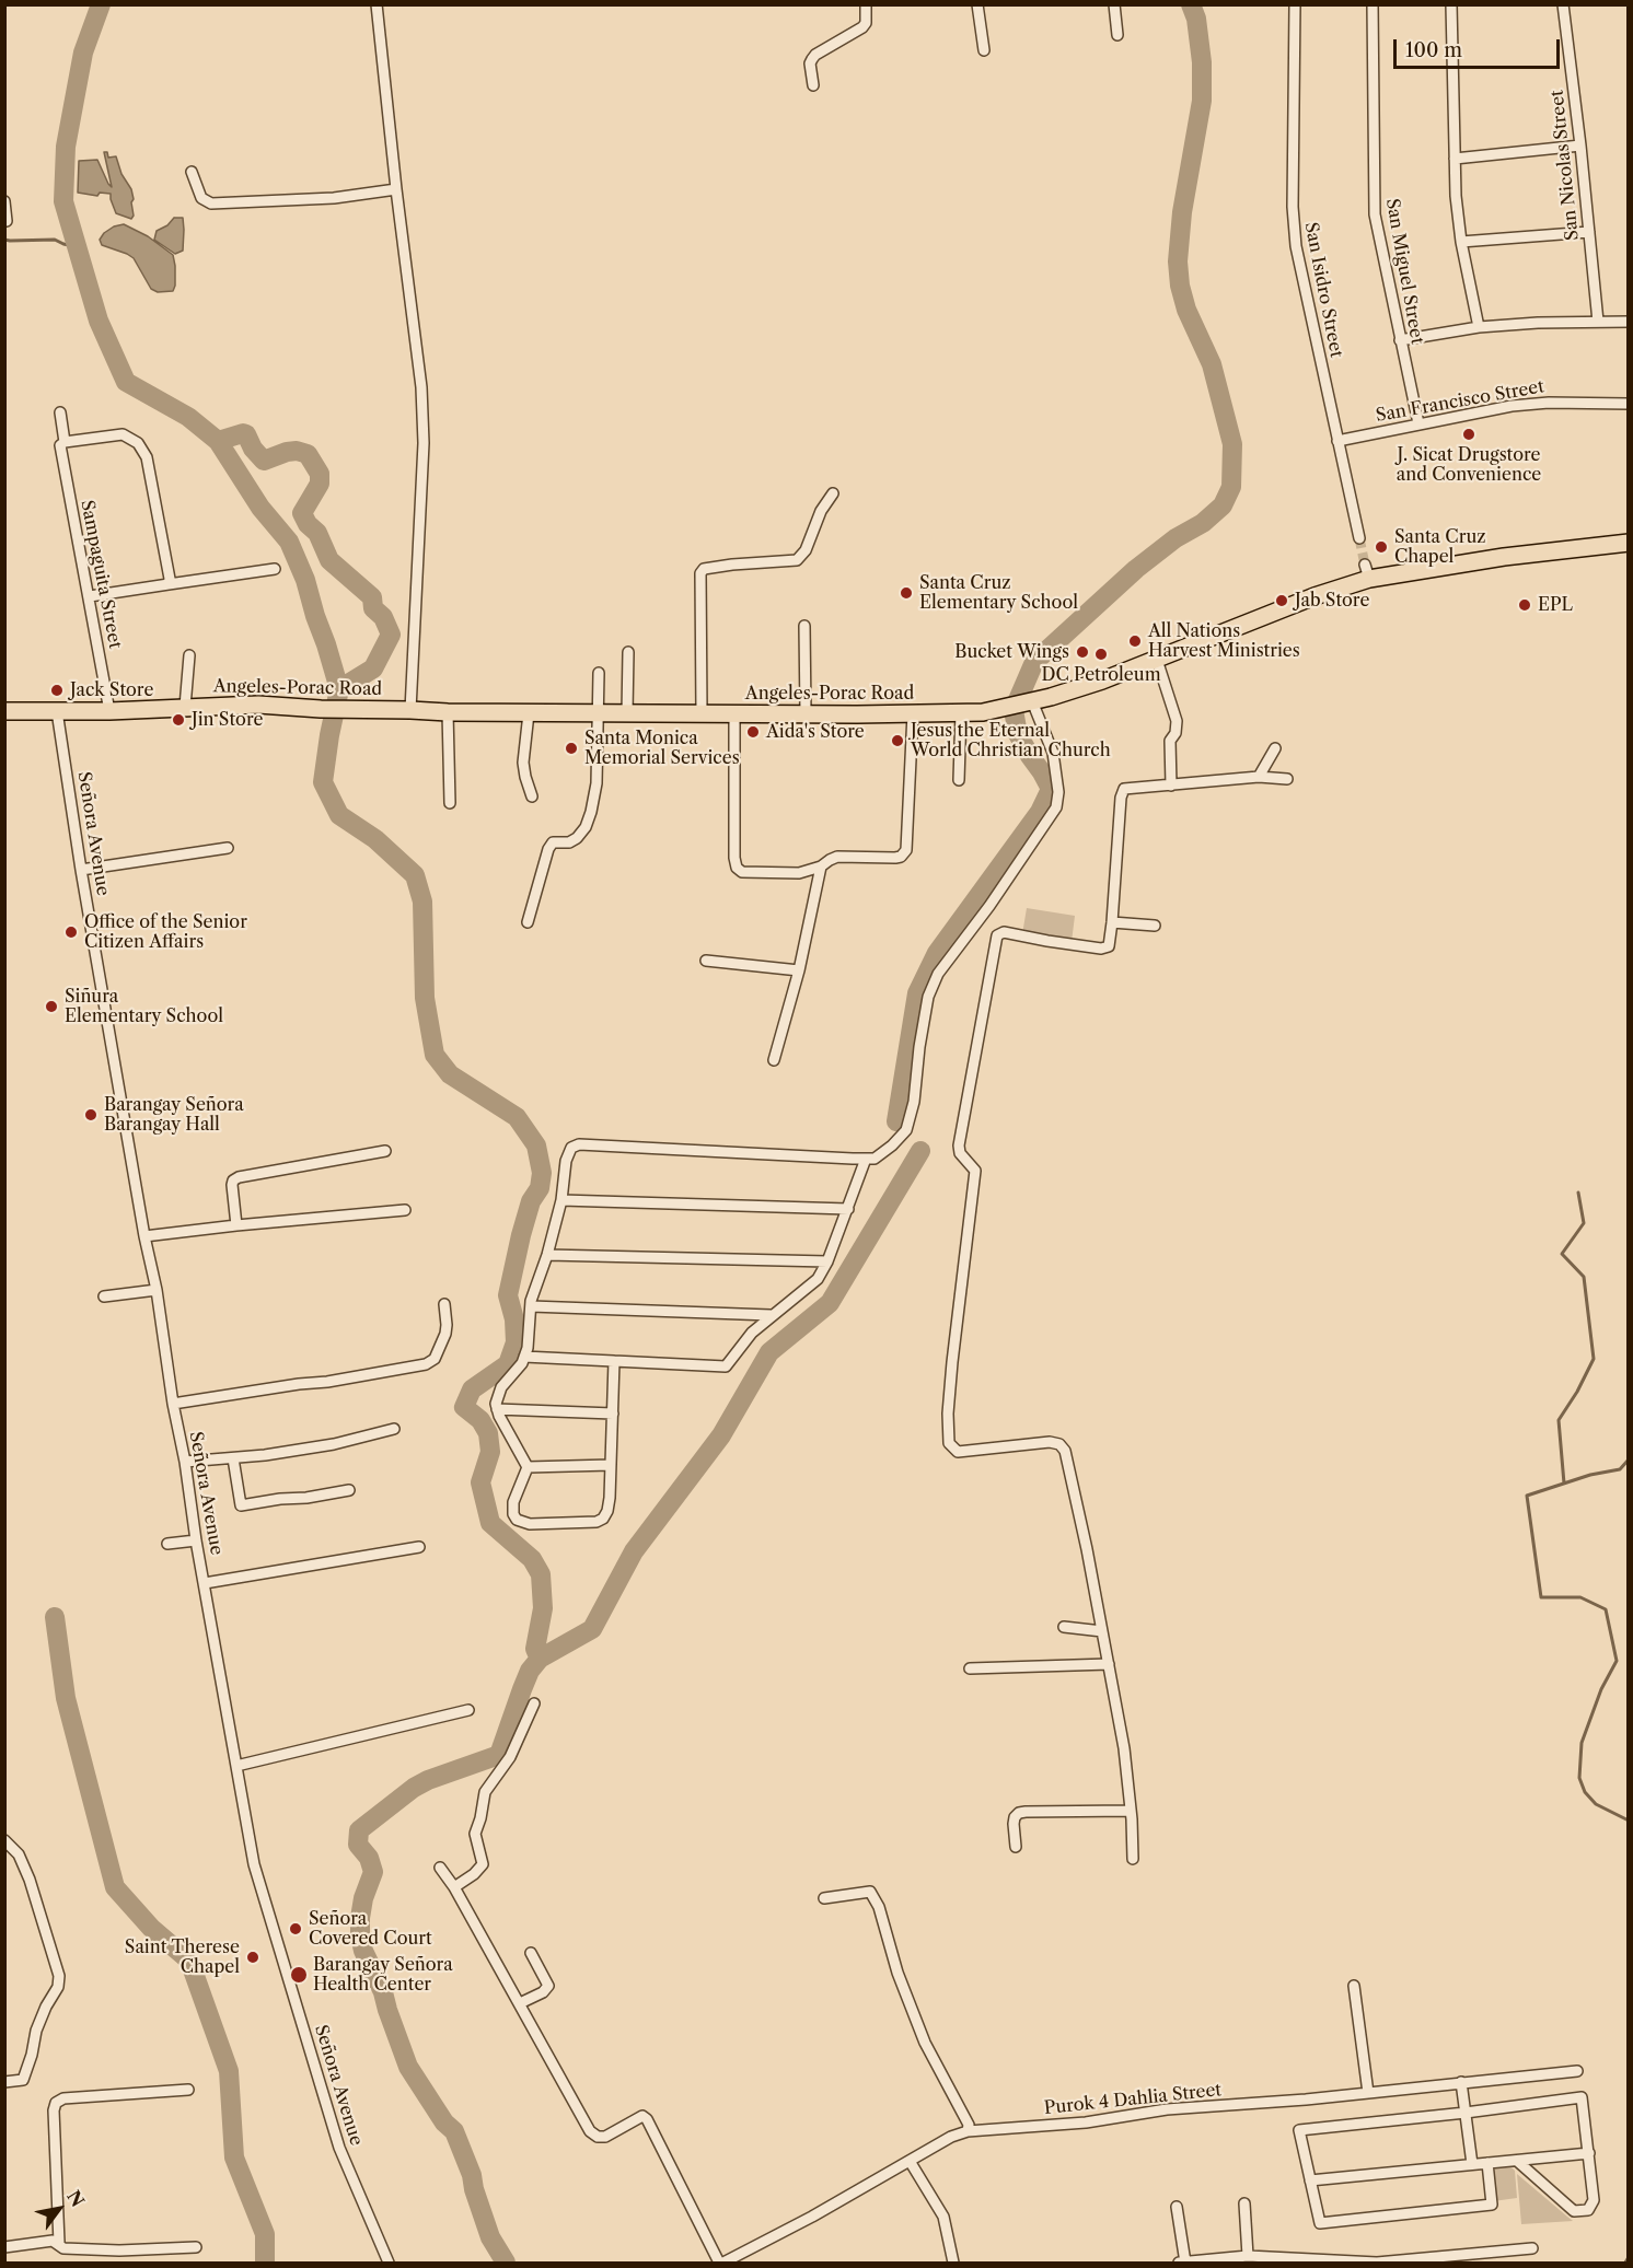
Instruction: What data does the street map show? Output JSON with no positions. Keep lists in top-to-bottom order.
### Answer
{
  "streets": {
    "main road": ["Angeles-Porac Road"],
    "street": [
      "San Nicolas Street",
      "San Miguel Street",
      "San Isidro Street",
      "San Francisco Street",
      "Sampaguita Street",
      "Señora Avenue",
      "Purok 4 Dahlia Street"
    ]
  },
  "crossings": [
    ["San Miguel Street", "San Francisco Street"],
    ["San Isidro Street", "San Francisco Street"],
    ["Sampaguita Street", "Angeles-Porac Road"],
    ["Angeles-Porac Road", "Señora Avenue"]
  ],
  "places": [
    "J. Sicat Drugstore and Convenience",
    "Santa Cruz Chapel",
    "Santa Cruz Elementary School",
    "Jab Store",
    "EPL",
    "All Nations Harvest Ministries",
    "Bucket Wings",
    "DC Petroleum",
    "Jack Store",
    "Jin Store",
    "Aida's Store",
    "Jesus the Eternal World Christian Church",
    "Santa Monica Memorial Services",
    "Office of the Senior Citizen Affairs",
    "Siñura Elementary School",
    "Barangay Señora Barangay Hall",
    "Señora Covered Court",
    "Saint Therese Chapel",
    "Barangay Señora Health Center"
  ],
  "scale_bar": "100 m",
  "north": "top right"
}
